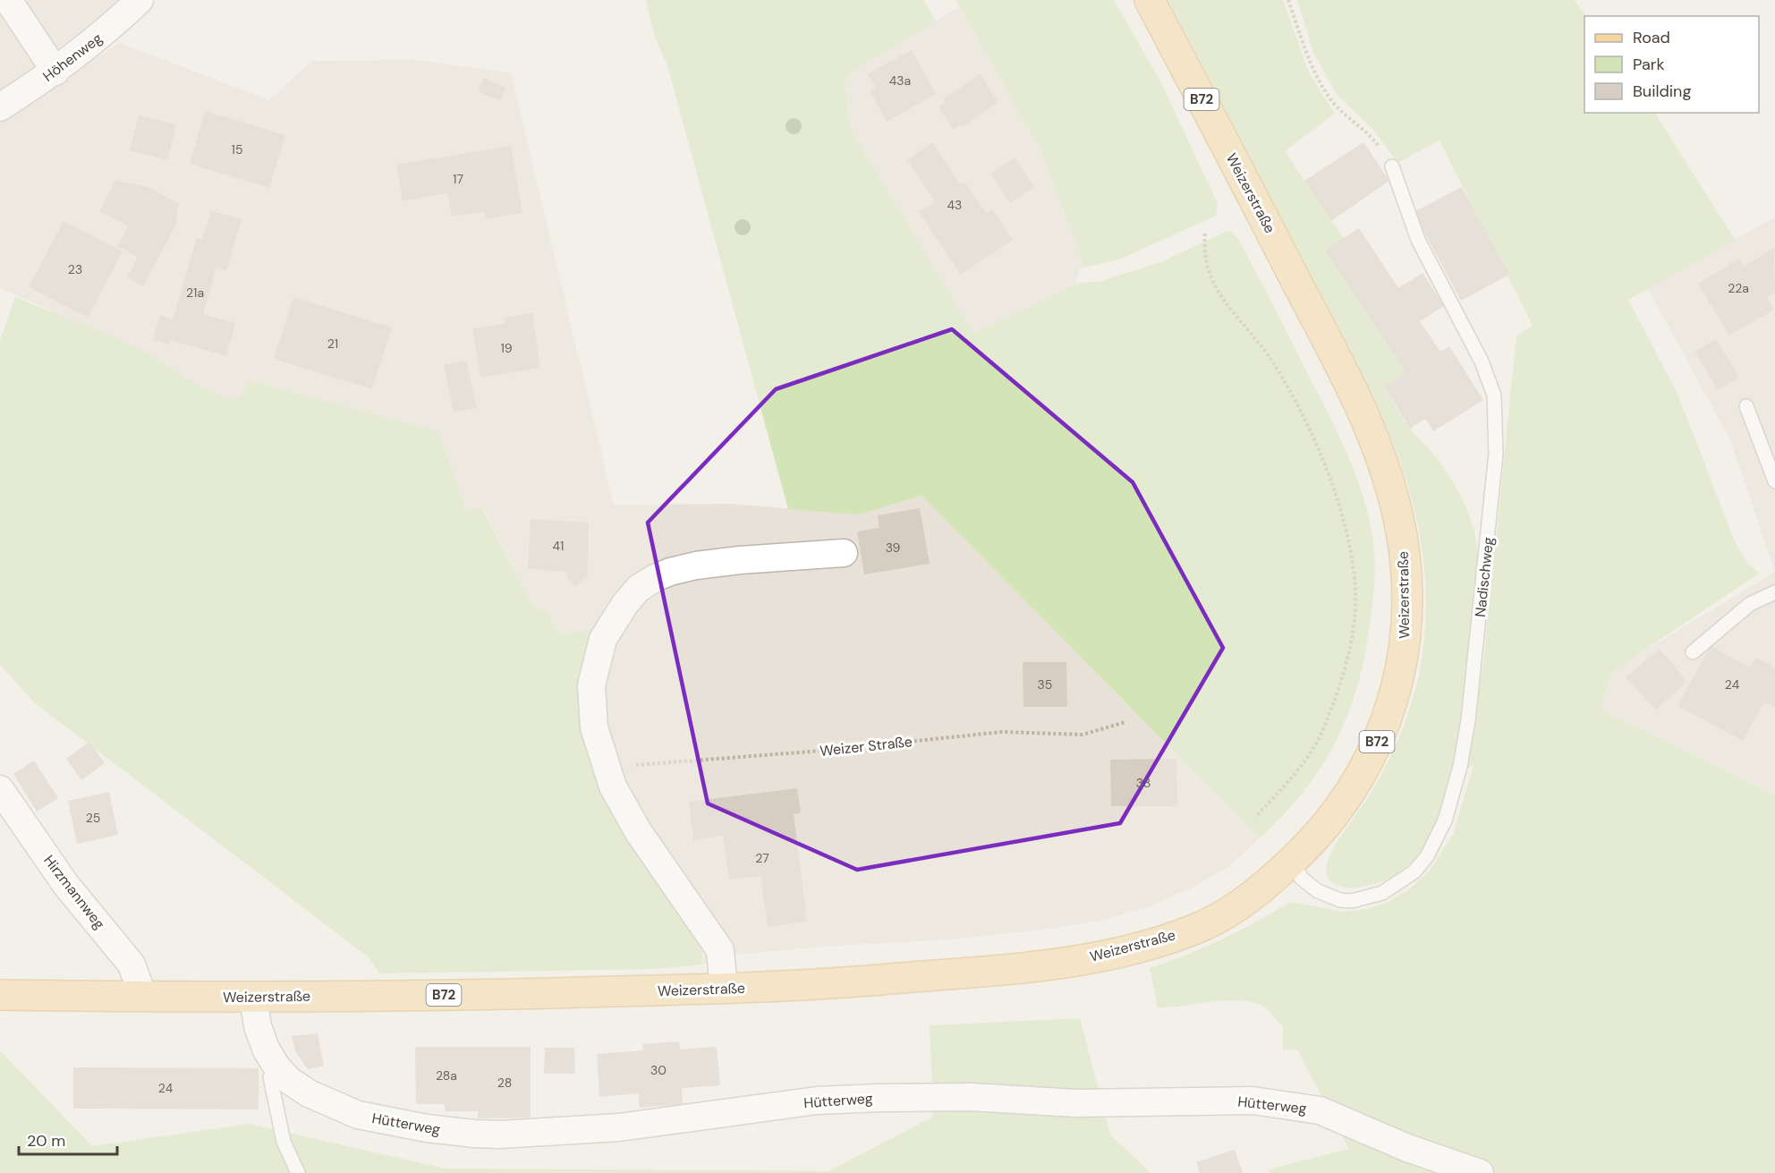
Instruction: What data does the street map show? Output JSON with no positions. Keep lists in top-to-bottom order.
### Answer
{
  "streets": {
    "main road": ["B72", "Weizerstraße"],
    "street": ["Höhenweg", "Hirzmannweg", "Hütterweg"],
    "lane": ["Nadischweg"],
    "path": ["Weizer Straße"]
  },
  "crossings": [
    ["Weizerstraße", "Nadischweg"],
    ["Weizerstraße", "Hirzmannweg"],
    ["Weizerstraße", "Hütterweg"]
  ],
  "house_numbers": [
    "43a",
    "15",
    "17",
    "43",
    "23",
    "22a",
    "21a",
    "21",
    "19",
    "41",
    "39",
    "35",
    "24",
    "33",
    "25",
    "27",
    "30",
    "28a",
    "28",
    "24"
  ],
  "legend": ["Road", "Park", "Building"],
  "scale_bar": "20 m"
}
